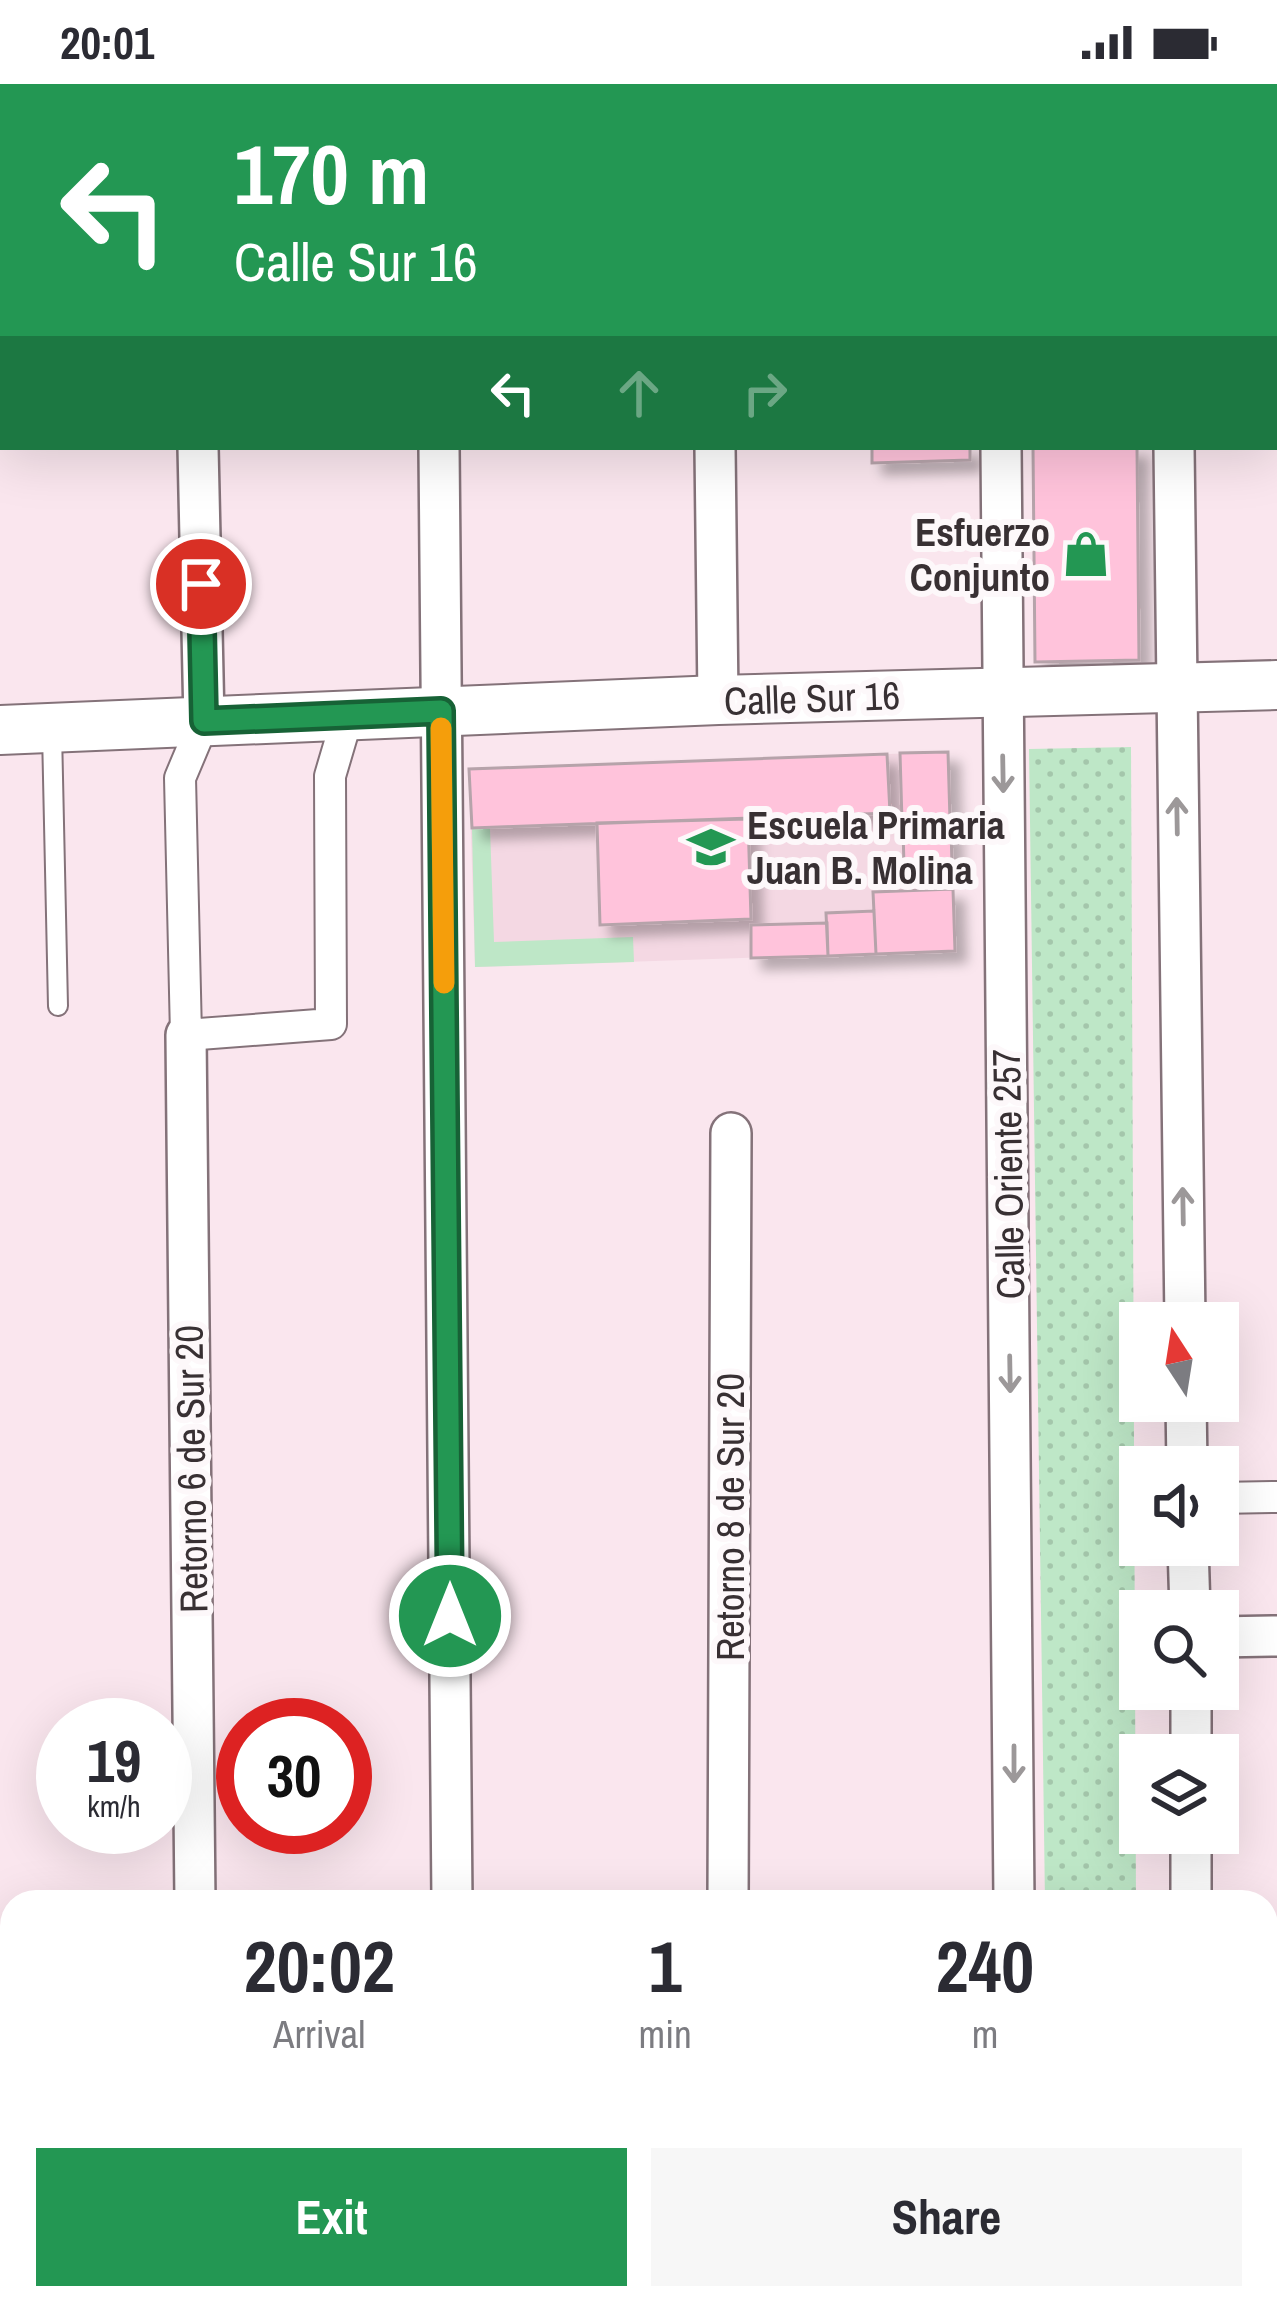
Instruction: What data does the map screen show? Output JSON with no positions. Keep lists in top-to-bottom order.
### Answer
{
  "streets": {
    "street": [
      "Calle Sur 16",
      "Calle Oriente 257",
      "Retorno 6 de Sur 20",
      "Retorno 8 de Sur 20"
    ]
  },
  "crossings": [
    ["Calle Sur 16", "Calle Oriente 257"]
  ],
  "places": {
    "shop": ["Esfuerzo Conjunto"],
    "school or university": ["Escuela Primaria Juan B. Molina"]
  },
  "north": "top",
  "page": {
    "status": "20:01",
    "turn": ["170 m", "Calle Sur 16"],
    "speed": "19 km/h",
    "limit": "30",
    "eta": [
      "20:02",
      "Arrival",
      "1",
      "min",
      "240",
      "m"
    ],
    "buttons": ["Exit", "Share"]
  }
}
